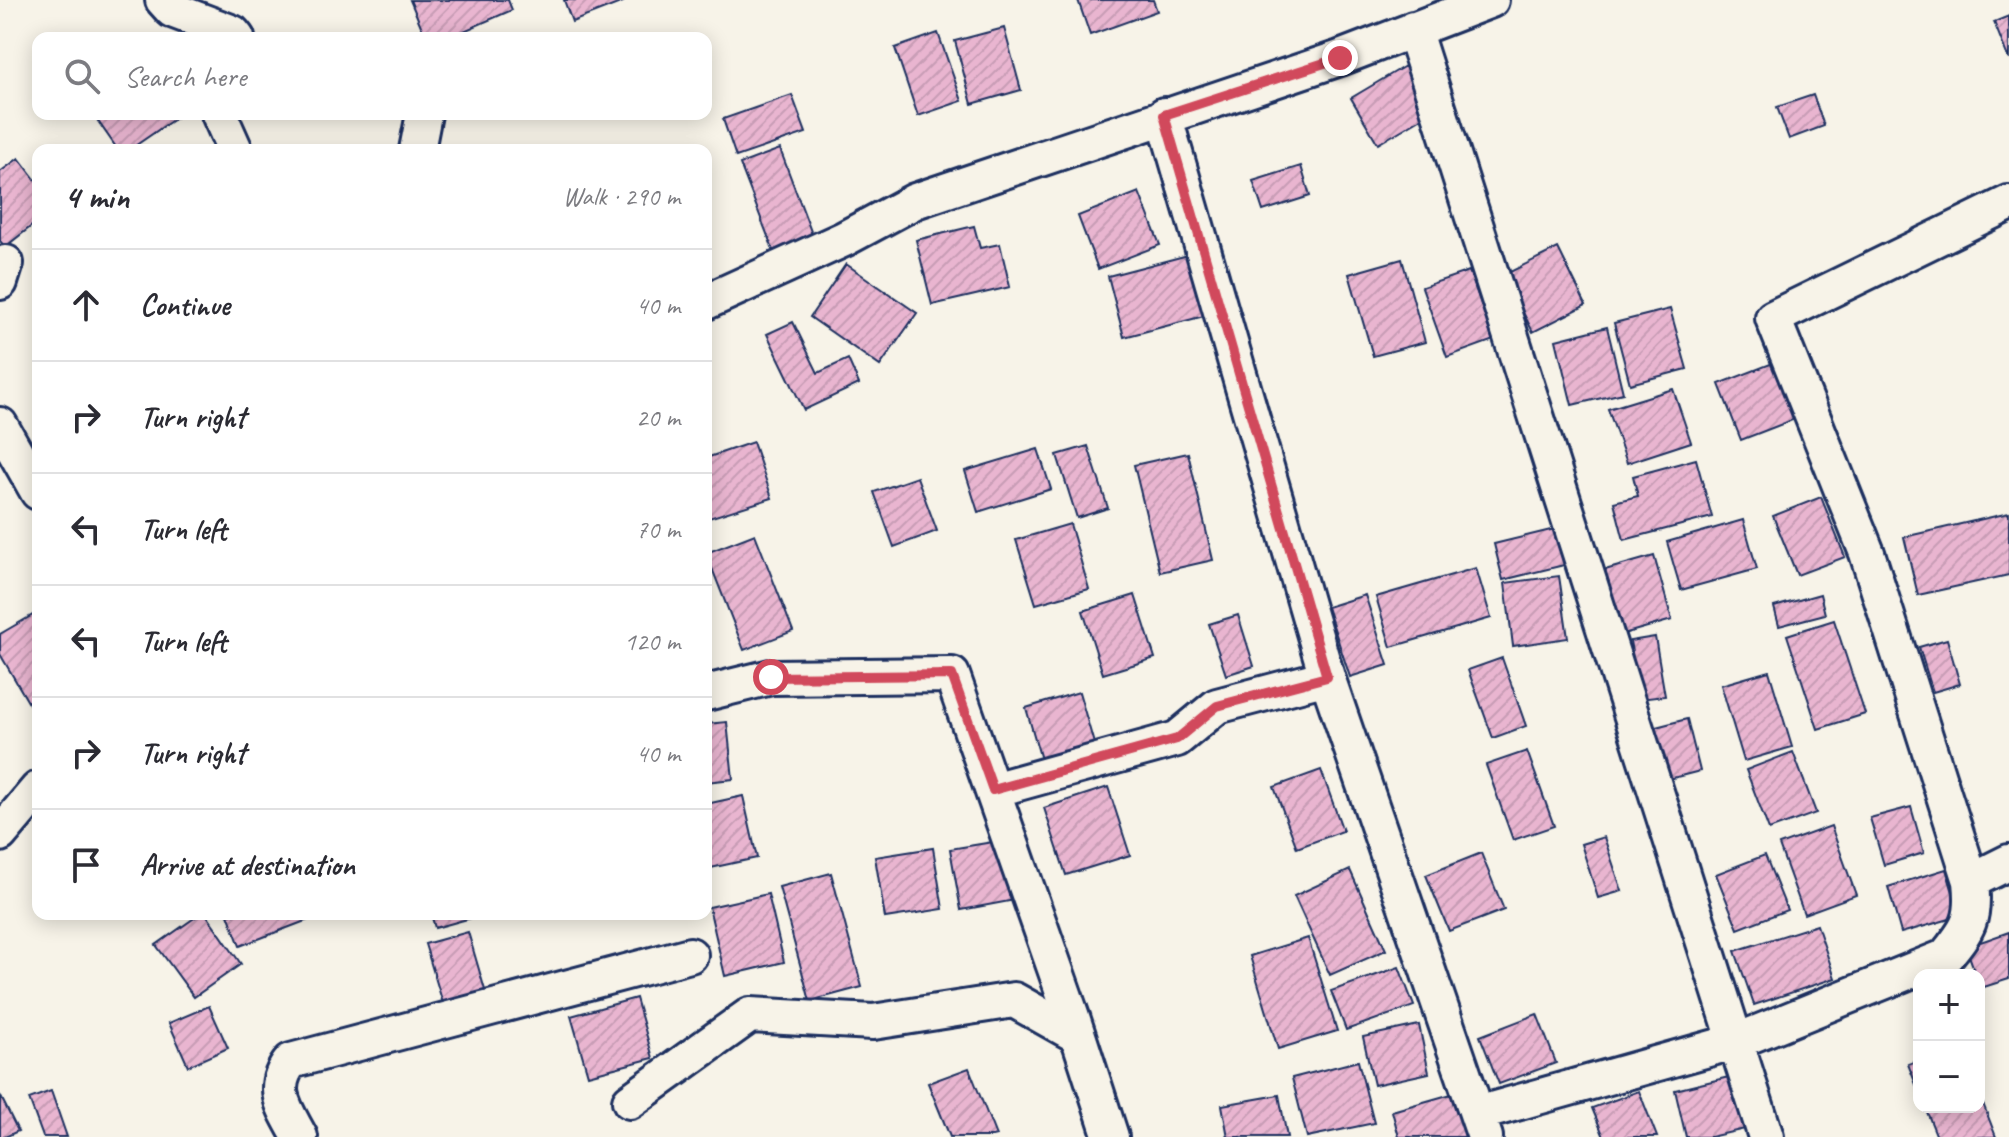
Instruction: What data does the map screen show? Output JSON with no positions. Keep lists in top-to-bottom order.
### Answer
{
  "page": {
    "search": "Search here",
    "heading": ["4 min", "Walk · 290 m"],
    "list": [
      ["Continue", "40 m"],
      ["Turn right", "20 m"],
      ["Turn left", "70 m"],
      ["Turn left", "120 m"],
      ["Turn right", "40 m"],
      "Arrive at destination"
    ],
    "map_buttons": ["+", "−"]
  }
}
